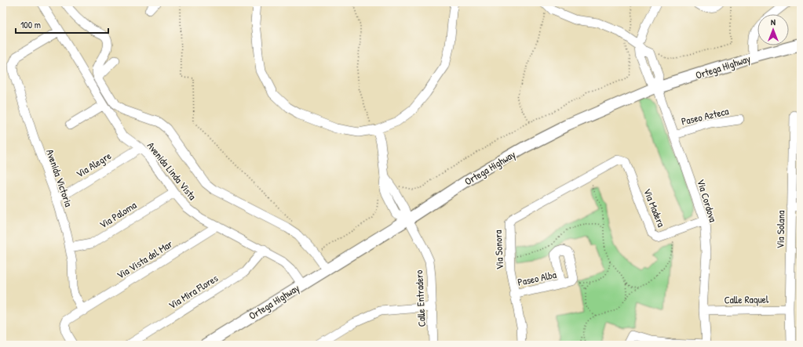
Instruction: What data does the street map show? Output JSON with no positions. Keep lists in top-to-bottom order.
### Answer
{
  "streets": {
    "main road": ["Ortega Highway"],
    "street": [
      "Paseo Azteca",
      "Via Alegre",
      "Avenida Linda Vista",
      "Avenida Victoria",
      "Via Cordova",
      "Via Madera",
      "Via Paloma",
      "Via Solana",
      "Via Sonora",
      "Via Vista del Mar",
      "Paseo Alba",
      "Via Mira Flores",
      "Calle Entradero",
      "Calle Raquel"
    ]
  },
  "crossings": [
    ["Ortega Highway", "Avenida Linda Vista"],
    ["Ortega Highway", "Via Cordova"],
    ["Ortega Highway", "Calle Entradero"],
    ["Paseo Azteca", "Via Cordova"],
    ["Via Alegre", "Avenida Linda Vista"],
    ["Via Alegre", "Avenida Victoria"],
    ["Avenida Linda Vista", "Avenida Victoria"],
    ["Avenida Linda Vista", "Via Paloma"],
    ["Avenida Linda Vista", "Via Vista del Mar"],
    ["Avenida Linda Vista", "Via Mira Flores"],
    ["Avenida Victoria", "Via Paloma"],
    ["Avenida Victoria", "Via Vista del Mar"],
    ["Via Cordova", "Via Madera"],
    ["Via Cordova", "Calle Raquel"],
    ["Via Madera", "Via Sonora"],
    ["Via Solana", "Calle Raquel"],
    ["Via Sonora", "Paseo Alba"]
  ],
  "scale_bar": "100 m",
  "north": "top"
}
